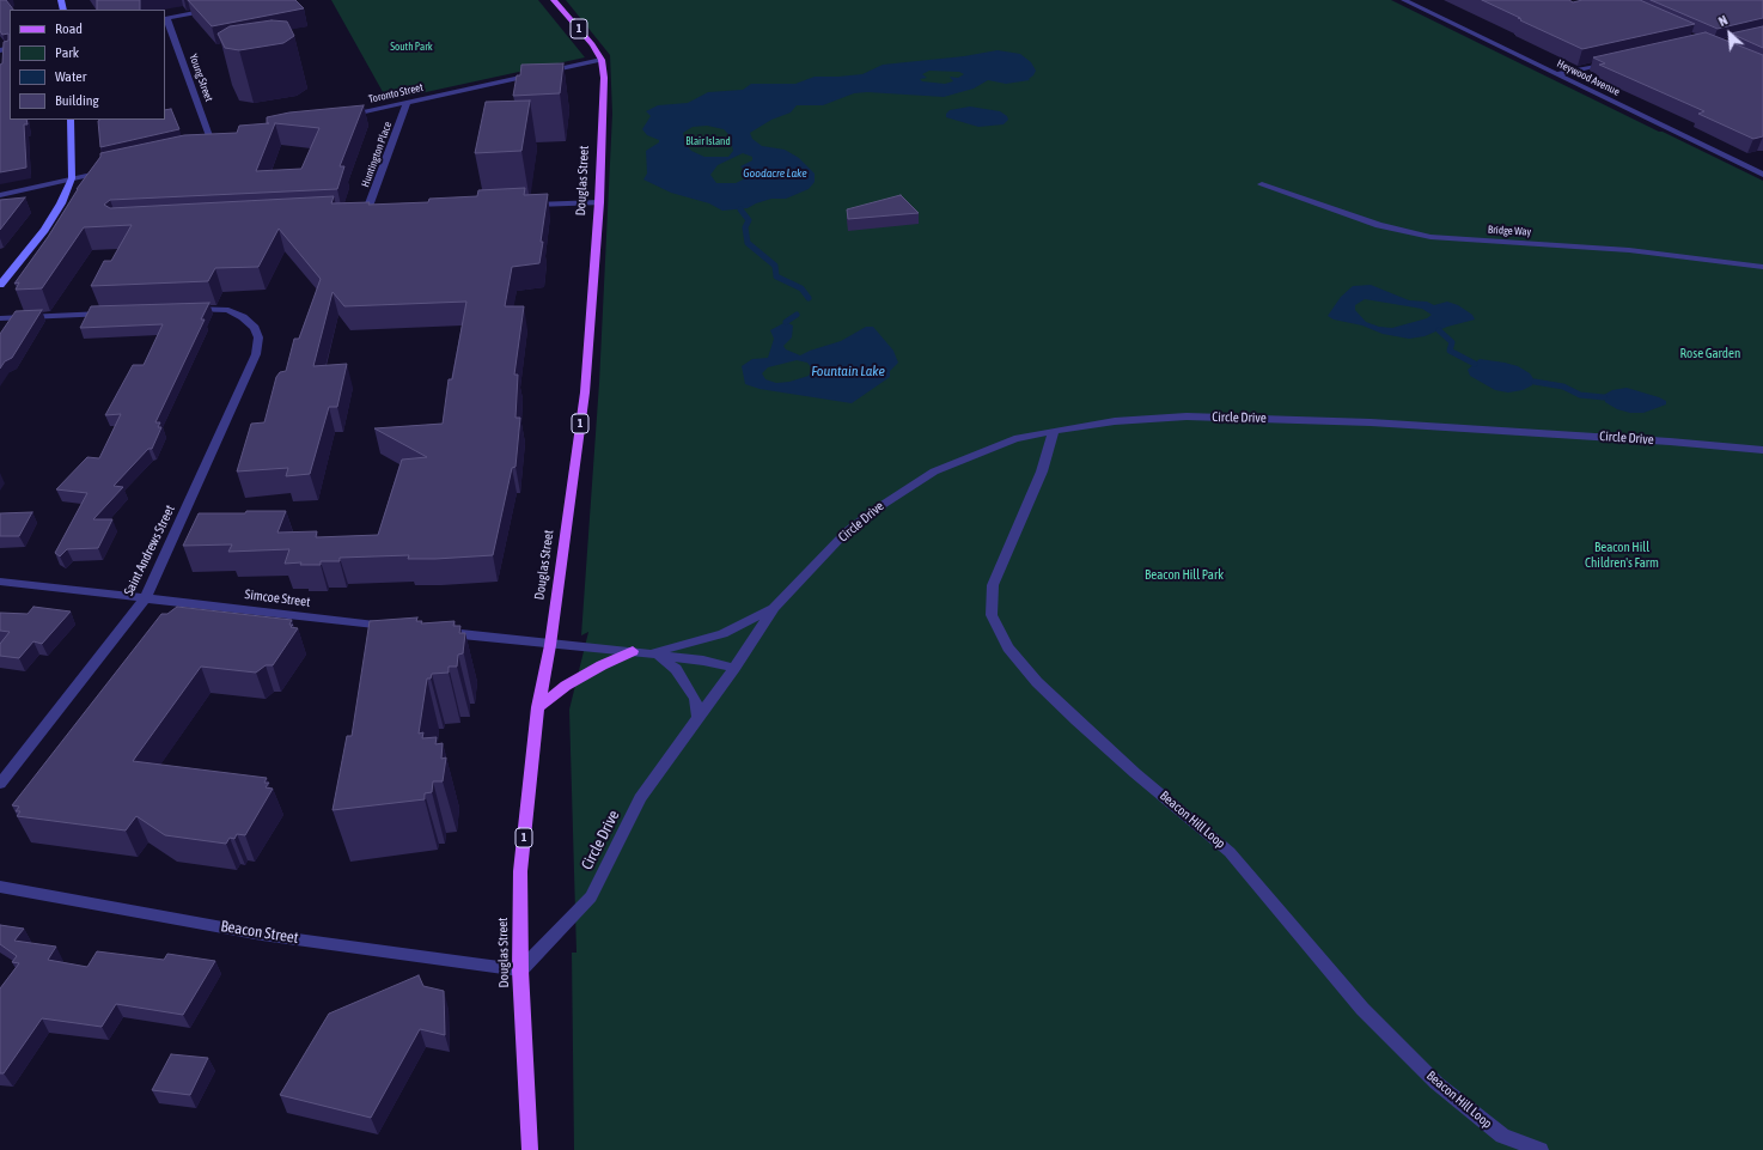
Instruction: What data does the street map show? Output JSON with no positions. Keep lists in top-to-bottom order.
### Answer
{
  "streets": {
    "main road": ["1", "Douglas Street"],
    "street": [
      "Young Street",
      "Heywood Avenue",
      "Toronto Street",
      "Huntington Place",
      "Bridge Way",
      "Circle Drive",
      "Saint Andrews Street",
      "Simcoe Street",
      "Beacon Hill Loop",
      "Beacon Street"
    ]
  },
  "crossings": [
    ["Toronto Street", "Huntington Place"],
    ["Toronto Street", "Douglas Street"],
    ["Douglas Street", "Circle Drive"],
    ["Douglas Street", "Beacon Street"],
    ["Circle Drive", "Beacon Hill Loop"],
    ["Circle Drive", "Beacon Street"],
    ["Saint Andrews Street", "Simcoe Street"]
  ],
  "water": ["Goodacre Lake", "Fountain Lake"],
  "parks": [
    "South Park",
    "Blair Island",
    "Rose Garden",
    "Beacon Hill Children's Farm",
    "Beacon Hill Park"
  ],
  "legend": [
    "Road",
    "Park",
    "Water",
    "Building"
  ],
  "north": "top left"
}
